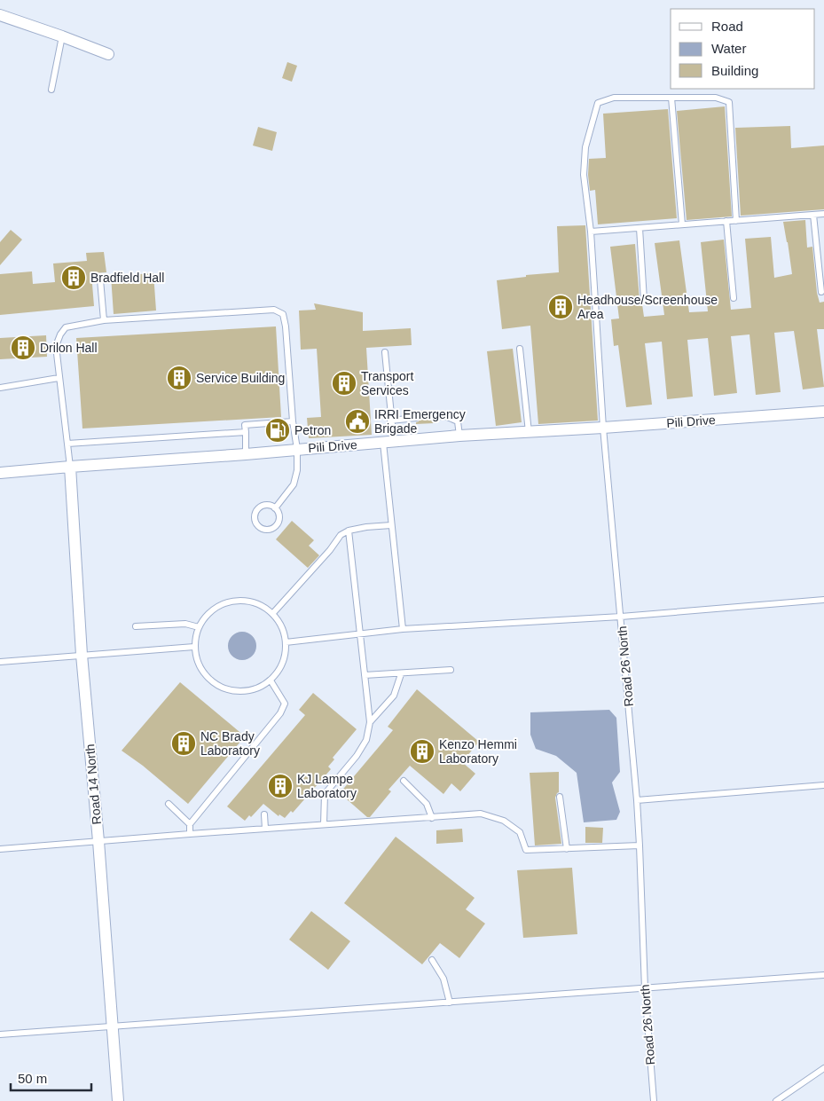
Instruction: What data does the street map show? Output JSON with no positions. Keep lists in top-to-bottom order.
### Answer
{
  "streets": {
    "street": ["Pili Drive", "Road 14 North"],
    "lane": ["Road 26 North"]
  },
  "crossings": [
    ["Pili Drive", "Road 26 North"],
    ["Pili Drive", "Road 14 North"]
  ],
  "places": {
    "building": [
      "Bradfield Hall",
      "Headhouse/Screenhouse Area",
      "Drilon Hall",
      "Service Building",
      "Transport Services",
      "NC Brady Laboratory",
      "Kenzo Hemmi Laboratory",
      "KJ Lampe Laboratory"
    ],
    "public building": ["IRRI Emergency Brigade"],
    "fuel station": ["Petron"]
  },
  "legend": ["Road", "Water", "Building"],
  "scale_bar": "50 m"
}
